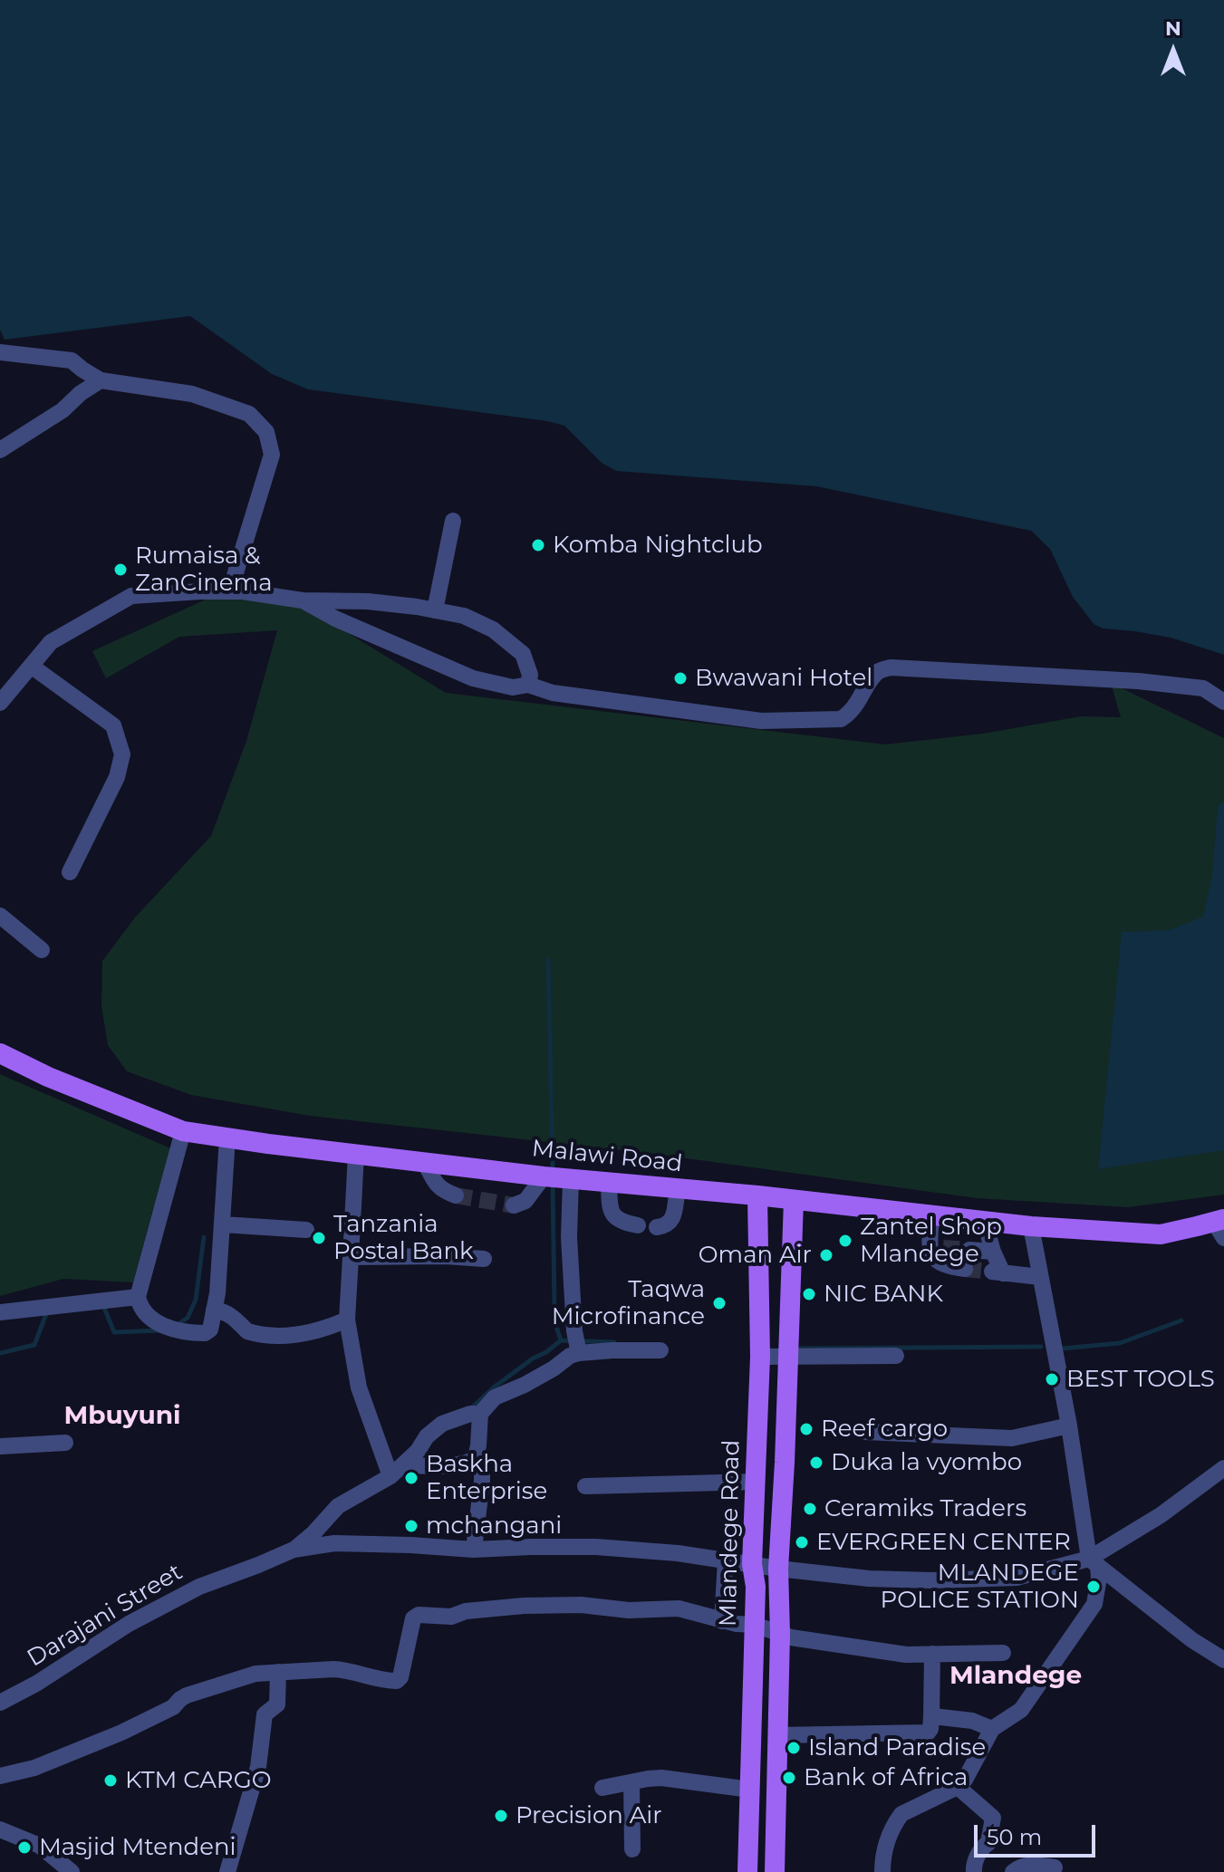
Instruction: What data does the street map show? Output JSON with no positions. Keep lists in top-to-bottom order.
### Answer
{
  "streets": {
    "main road": ["Malawi Road", "Mlandege Road"],
    "street": ["Darajani Street"]
  },
  "crossings": [
    ["Malawi Road", "Mlandege Road"],
    ["Mlandege Road", "Darajani Street"]
  ],
  "districts": ["Mbuyuni", "Mlandege"],
  "places": [
    "Komba Nightclub",
    "Rumaisa & ZanCinema",
    "Bwawani Hotel",
    "Tanzania Postal Bank",
    "Zantel Shop Mlandege",
    "Oman Air",
    "NIC BANK",
    "Taqwa Microfinance",
    "BEST TOOLS",
    "Reef cargo",
    "Duka la vyombo",
    "Baskha Enterprise",
    "Ceramiks Traders",
    "mchangani",
    "EVERGREEN CENTER",
    "MLANDEGE POLICE STATION",
    "Island Paradise",
    "Bank of Africa",
    "KTM CARGO",
    "Precision Air",
    "Masjid Mtendeni"
  ],
  "scale_bar": "50 m",
  "north": "top"
}
